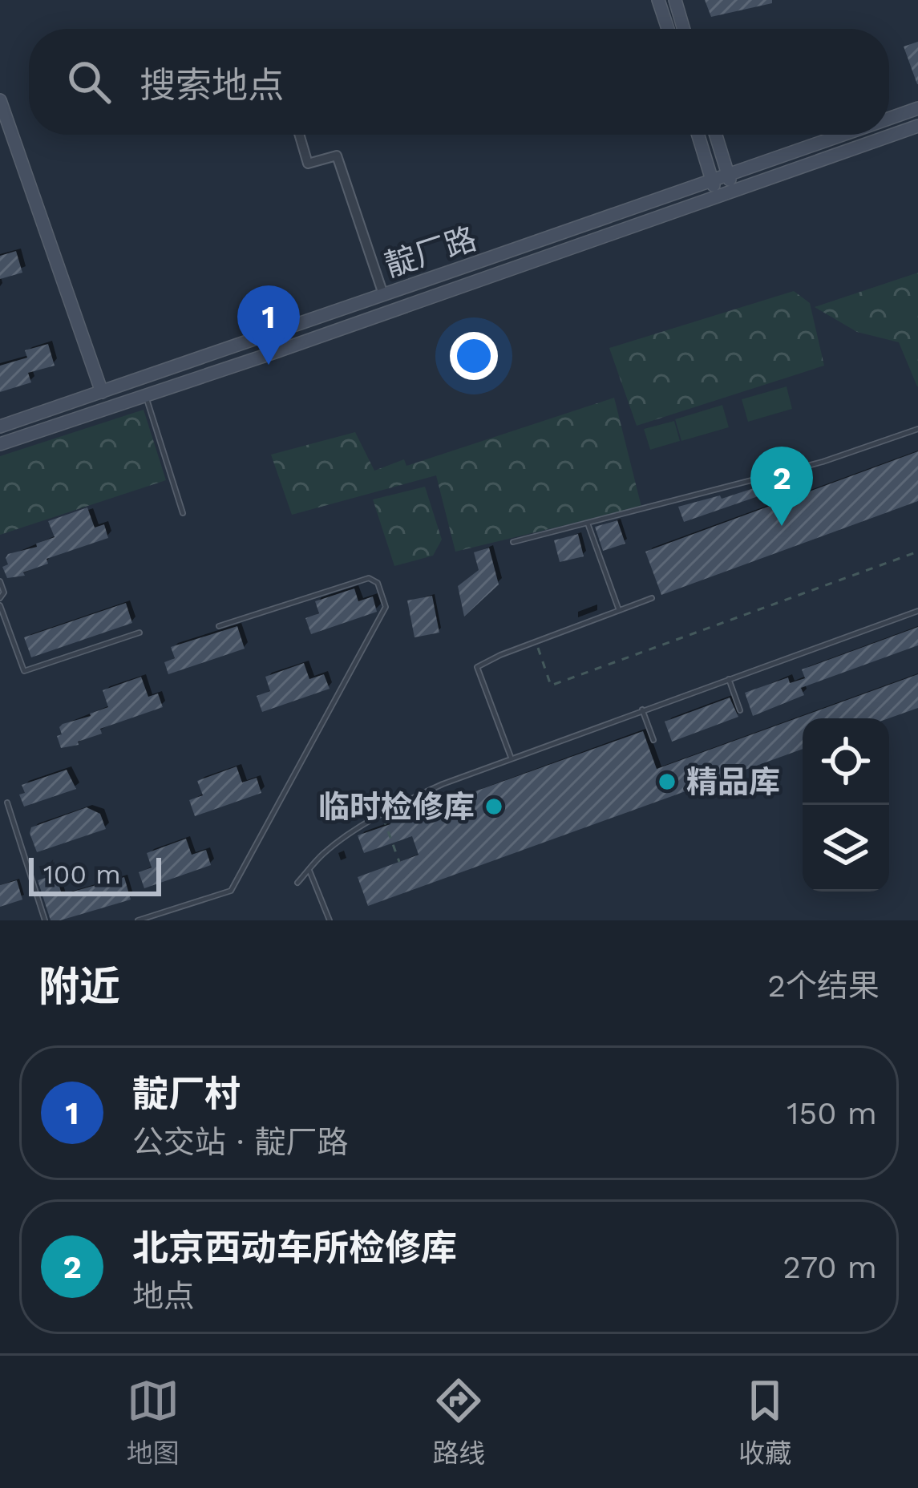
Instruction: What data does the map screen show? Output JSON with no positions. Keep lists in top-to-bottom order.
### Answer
{
  "streets": {
    "main road": ["靛厂路"]
  },
  "places": ["精品库", "临时检修库"],
  "scale_bar": "100 m",
  "page": {
    "search": "搜索地点",
    "pins": ["1", "2"],
    "scale": "100 m",
    "heading": ["附近", "2个结果"],
    "list": [
      {
        "mark": "1",
        "name": "靛厂村",
        "note": "公交站 · 靛厂路",
        "value": "150 m"
      },
      {
        "mark": "2",
        "name": "北京西动车所检修库",
        "note": "地点",
        "value": "270 m"
      }
    ],
    "nav": ["地图", "路线", "收藏"]
  }
}
